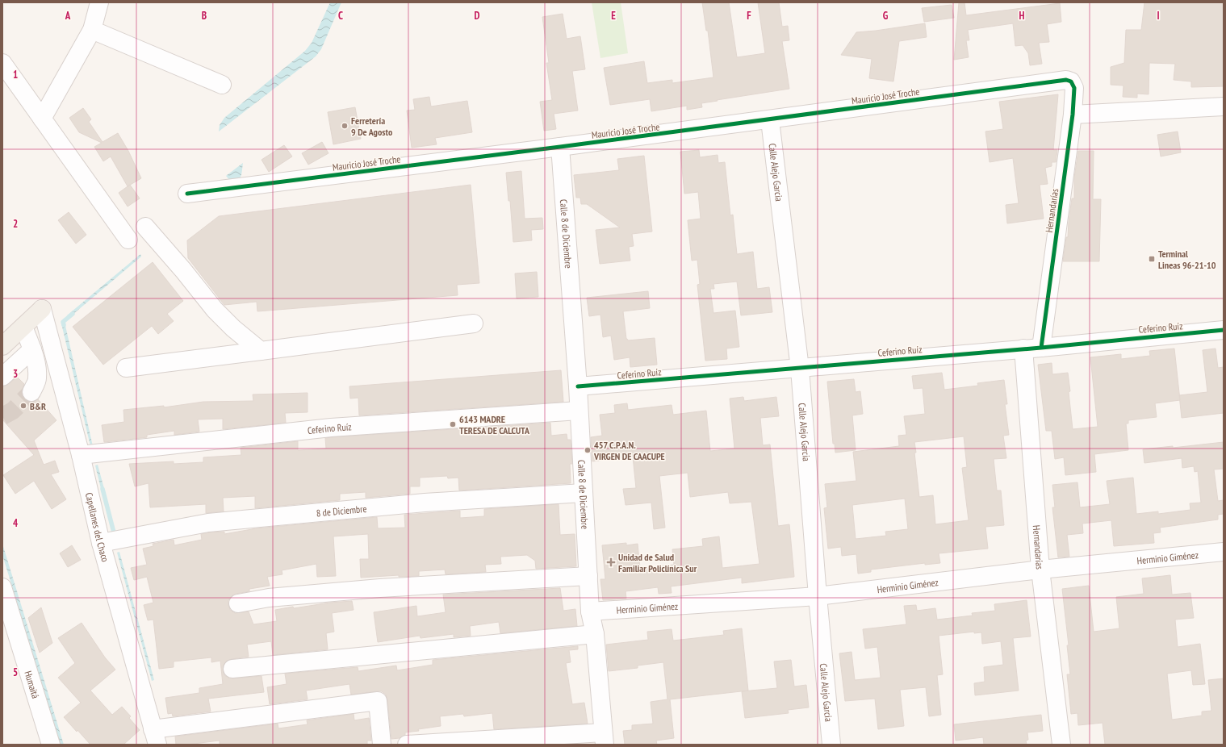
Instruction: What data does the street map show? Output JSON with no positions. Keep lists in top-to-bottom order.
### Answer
{
  "streets": {
    "street": [
      "Mauricio José Troche",
      "Calle Alejo Garcia",
      "Hernandarías",
      "Calle 8 de Diciembre",
      "Ceferino Ruíz",
      "8 de Diciembre",
      "Capellanes del Chaco",
      "Herminio Giménez",
      "Humaitá"
    ]
  },
  "crossings": [
    ["Mauricio José Troche", "Calle Alejo Garcia"],
    ["Mauricio José Troche", "Hernandarías"],
    ["Mauricio José Troche", "Calle 8 de Diciembre"],
    ["Calle Alejo Garcia", "Ceferino Ruíz"],
    ["Calle Alejo Garcia", "Herminio Giménez"],
    ["Hernandarías", "Ceferino Ruíz"],
    ["Hernandarías", "Herminio Giménez"],
    ["Calle 8 de Diciembre", "Ceferino Ruíz"],
    ["Calle 8 de Diciembre", "8 de Diciembre"],
    ["Calle 8 de Diciembre", "Herminio Giménez"],
    ["Ceferino Ruíz", "Capellanes del Chaco"],
    ["8 de Diciembre", "Capellanes del Chaco"]
  ],
  "places": {
    "other": [
      "Ferretería 9 De Agosto",
      "B&R",
      "6143 MADRE TERESA DE CALCUTA",
      "457 C.P.A.N. VIRGEN DE CAACUPE"
    ],
    "transit": ["Terminal Lineas 96-21-10"],
    "health": ["Unidad de Salud Familiar Policlínica Sur"]
  },
  "grid": {
    "columns": [
      "A",
      "B",
      "C",
      "D",
      "E",
      "F",
      "G",
      "H",
      "I"
    ],
    "rows": [
      "1",
      "2",
      "3",
      "4",
      "5"
    ]
  }
}
